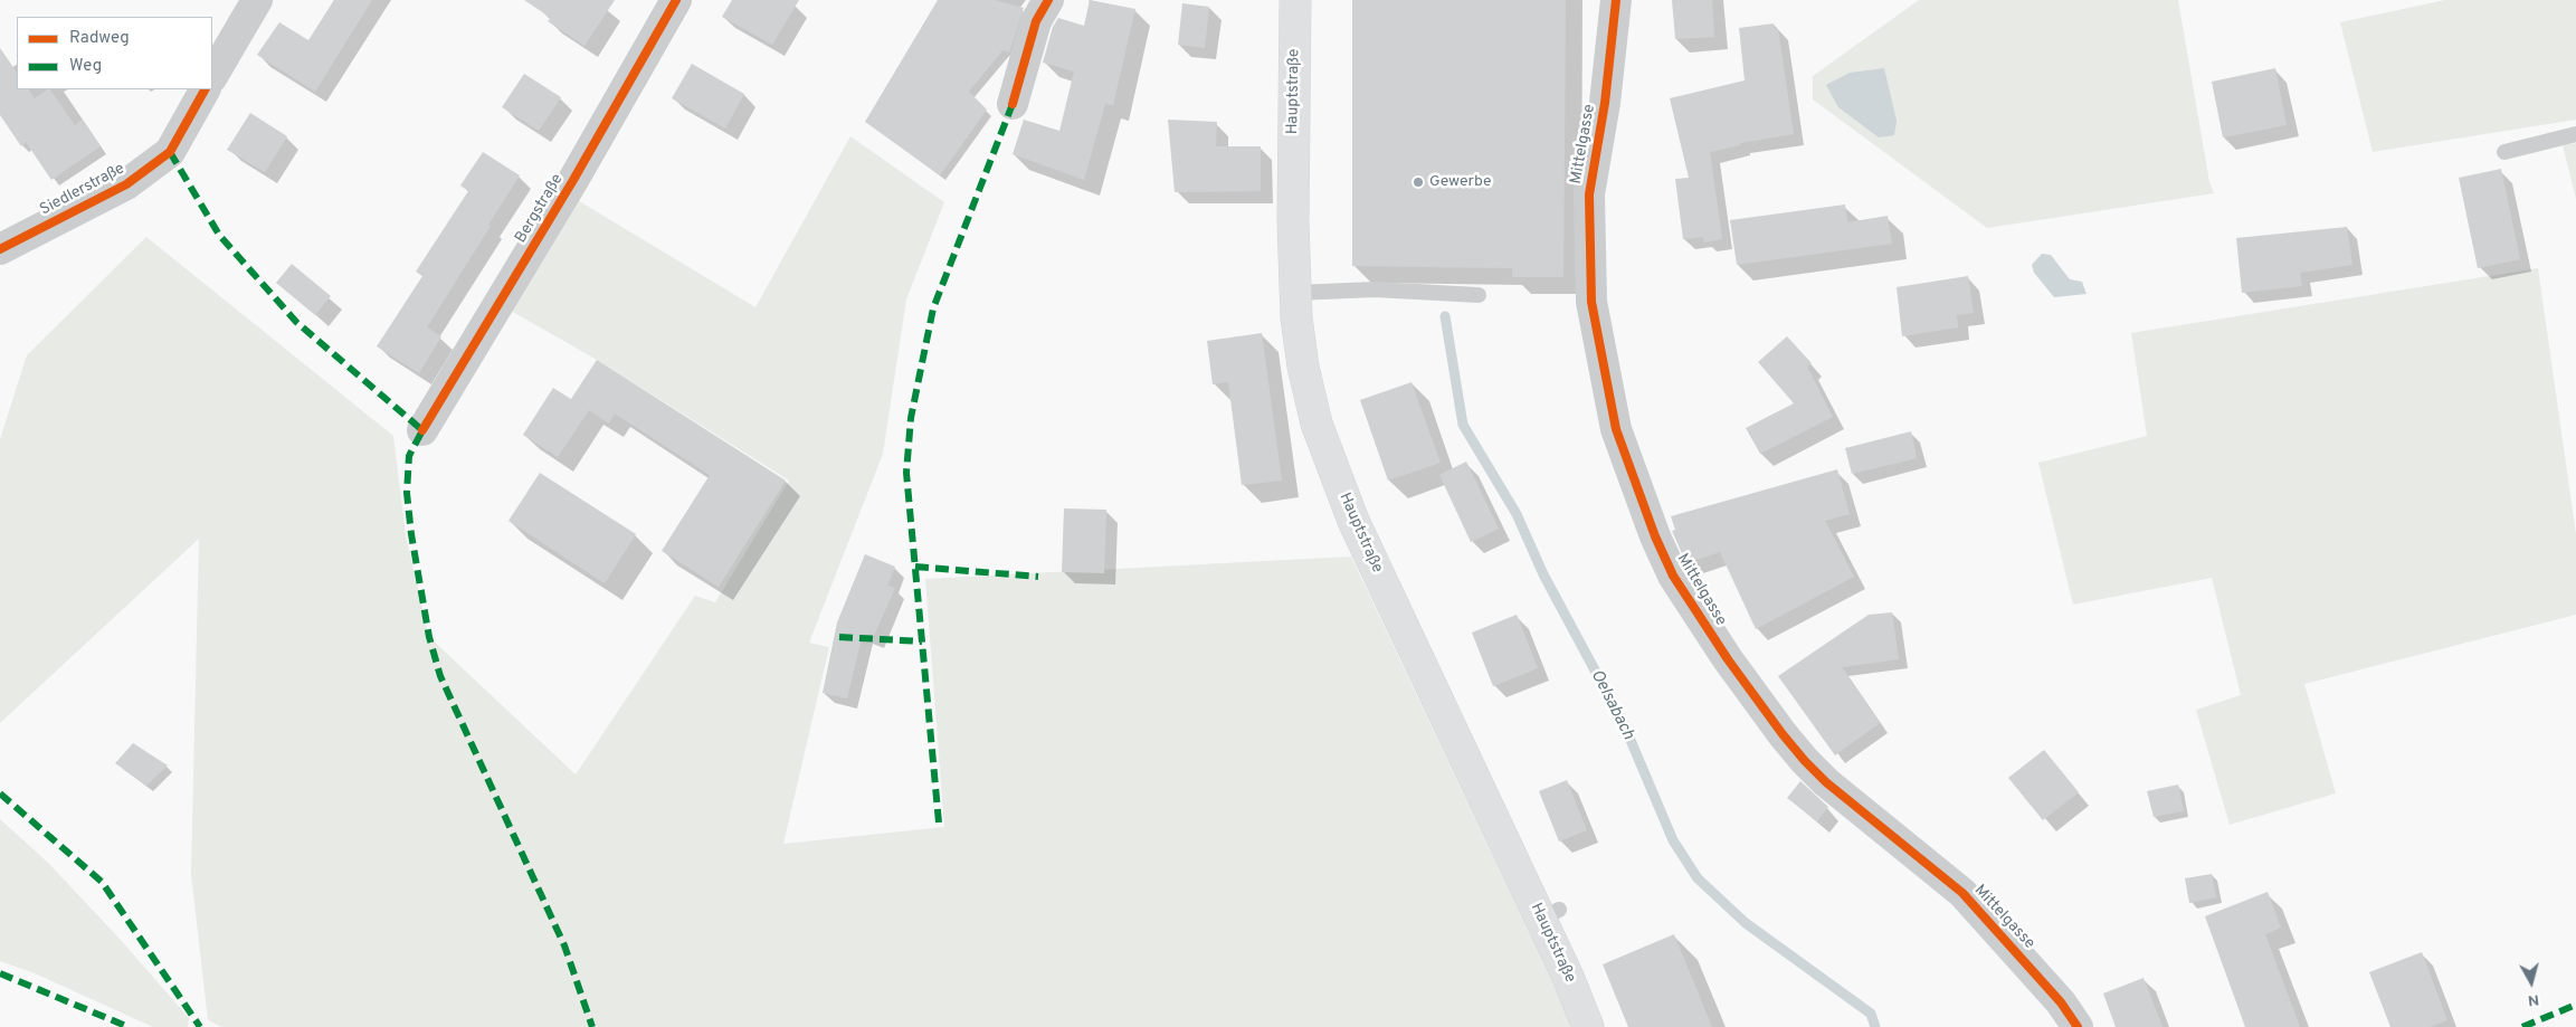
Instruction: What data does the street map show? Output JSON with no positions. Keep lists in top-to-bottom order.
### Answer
{
  "streets": {
    "main road": ["Hauptstraße"],
    "street": ["Mittelgasse", "Siedlerstraße", "Bergstraße"]
  },
  "water": ["Oelsabach"],
  "places": ["Gewerbe"],
  "legend": ["Radweg", "Weg"],
  "north": "bottom"
}
